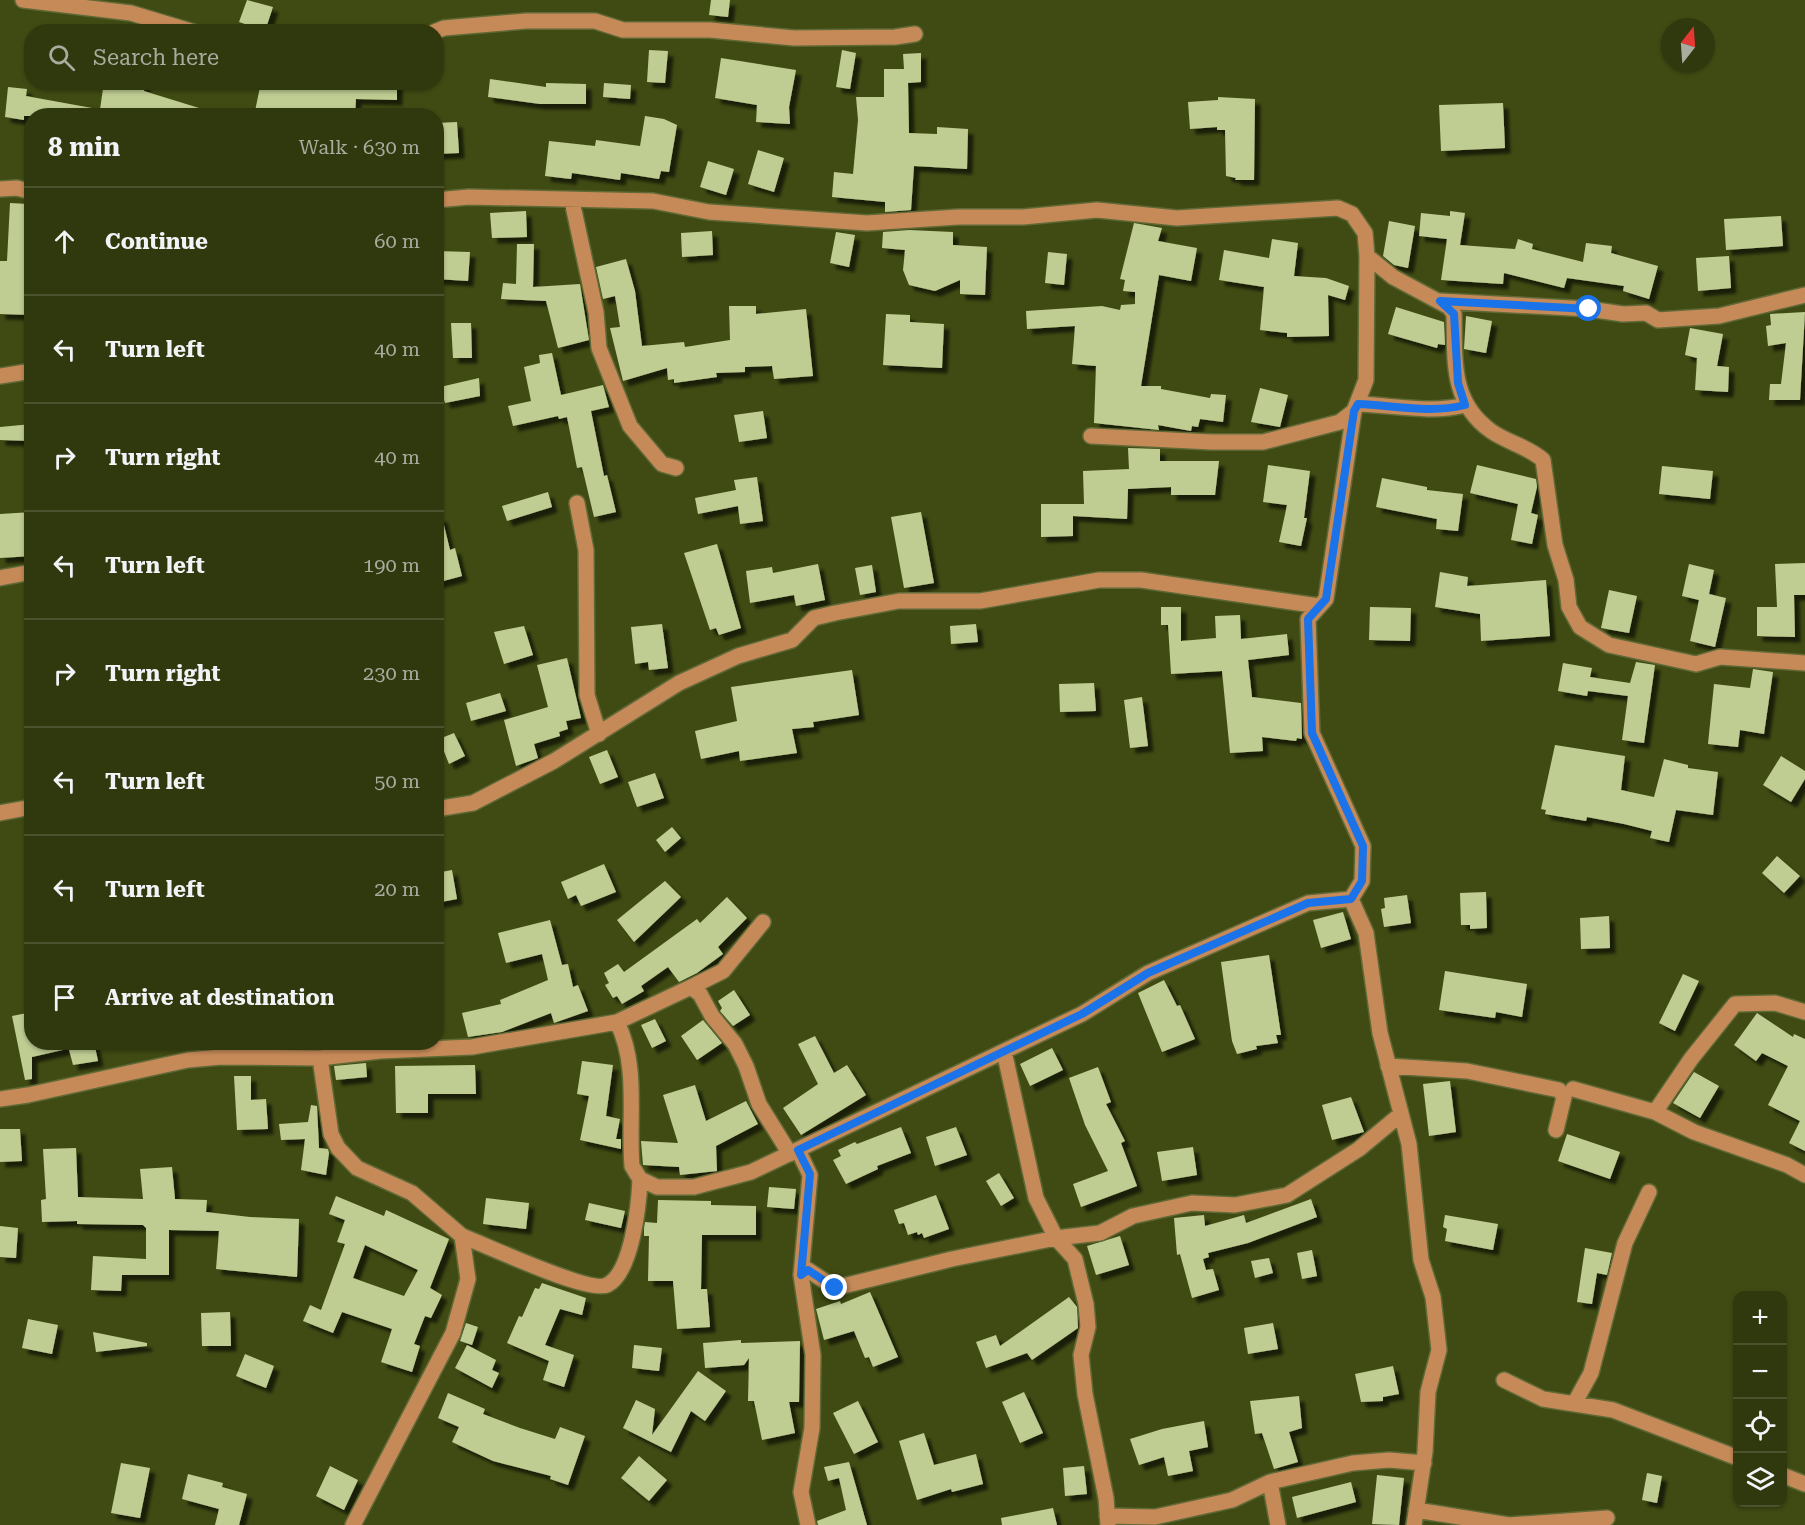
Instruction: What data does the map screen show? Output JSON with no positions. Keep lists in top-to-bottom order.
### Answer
{
  "north": "top",
  "page": {
    "search": "Search here",
    "heading": ["8 min", "Walk · 630 m"],
    "list": [
      ["Continue", "60 m"],
      ["Turn left", "40 m"],
      ["Turn right", "40 m"],
      ["Turn left", "190 m"],
      ["Turn right", "230 m"],
      ["Turn left", "50 m"],
      ["Turn left", "20 m"],
      "Arrive at destination"
    ],
    "map_buttons": ["+", "−"]
  }
}
